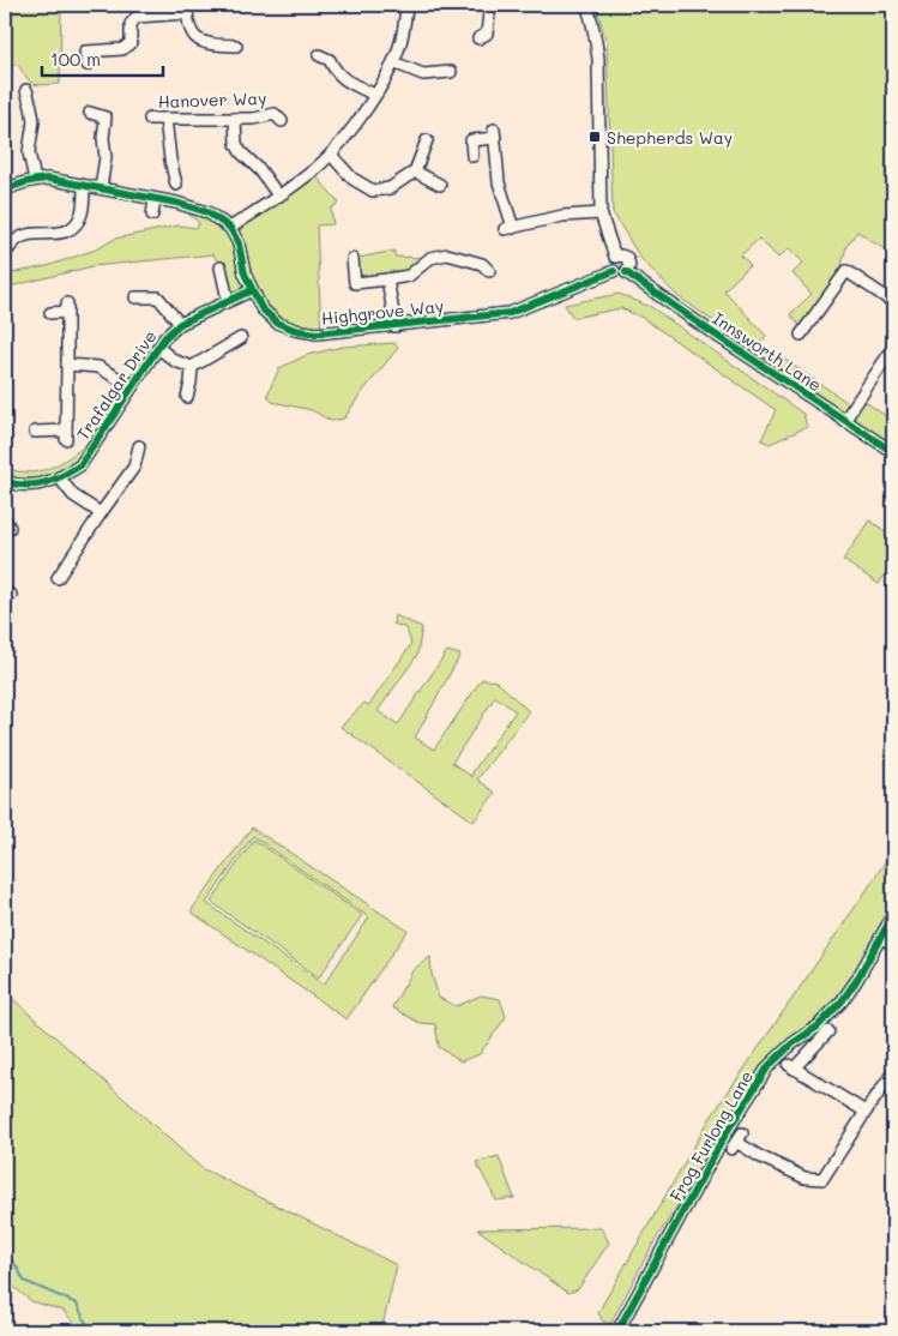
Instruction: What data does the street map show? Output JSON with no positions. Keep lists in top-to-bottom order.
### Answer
{
  "streets": {
    "street": [
      "Hanover Way",
      "Highgrove Way",
      "Innsworth Lane",
      "Trafalgar Drive",
      "Frog Furlong Lane"
    ]
  },
  "crossings": [
    ["Highgrove Way", "Innsworth Lane"],
    ["Highgrove Way", "Trafalgar Drive"]
  ],
  "places": {
    "transit": ["Shepherds Way"]
  },
  "scale_bar": "100 m"
}
